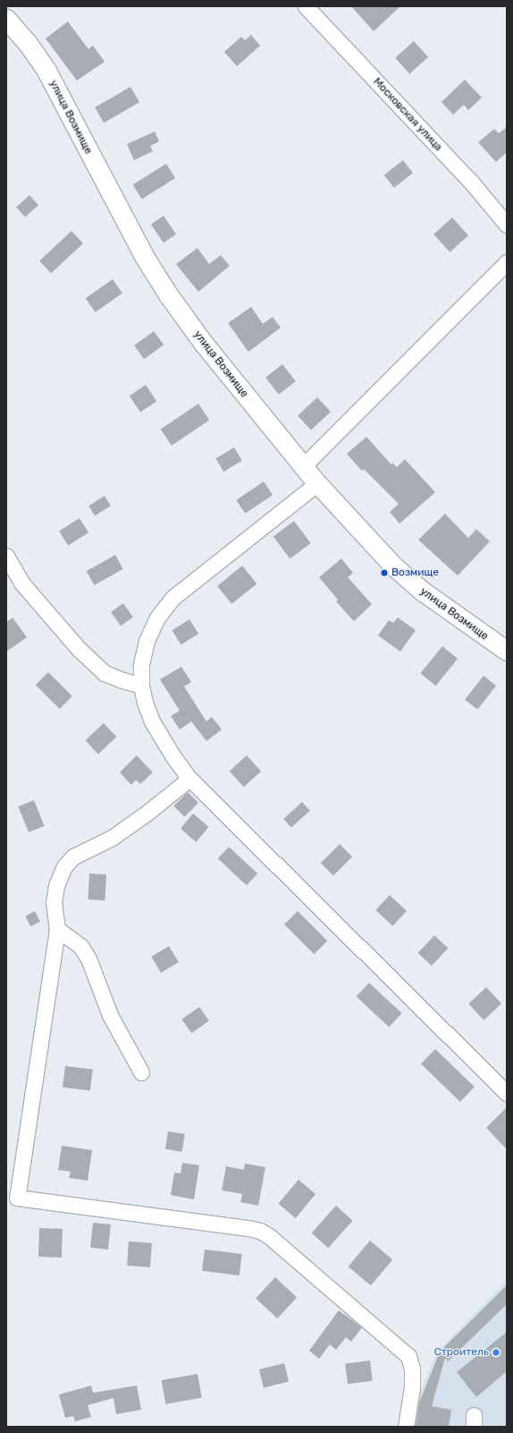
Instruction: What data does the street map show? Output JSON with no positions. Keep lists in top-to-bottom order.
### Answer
{
  "streets": {
    "main road": ["улица Возмище"],
    "street": ["Московская улица"]
  },
  "places": ["Возмище", "Строитель"]
}
